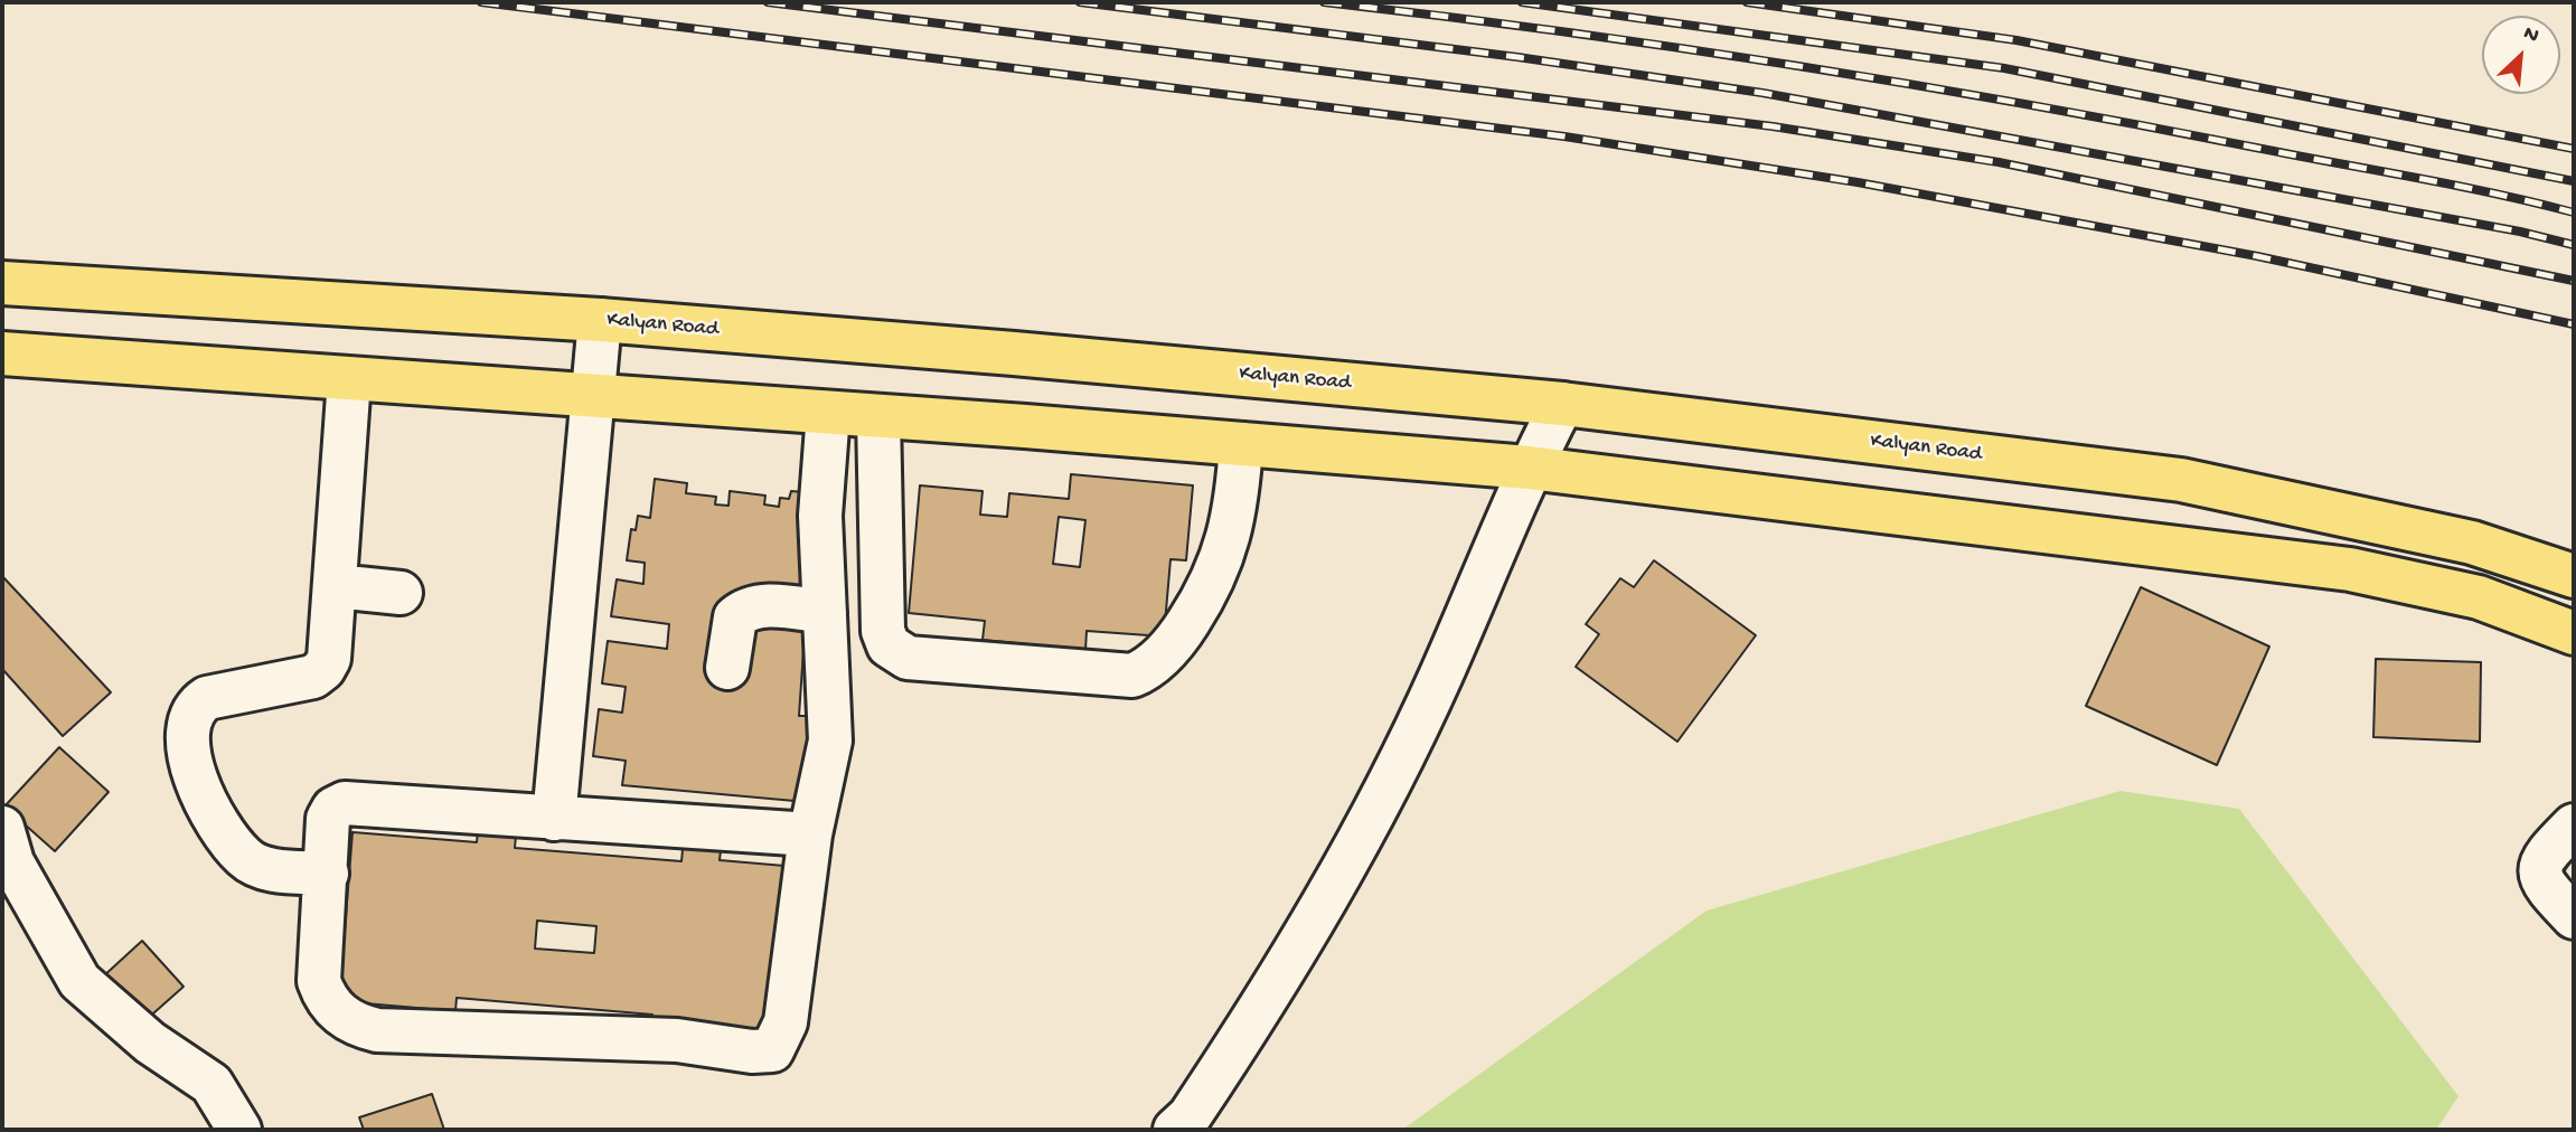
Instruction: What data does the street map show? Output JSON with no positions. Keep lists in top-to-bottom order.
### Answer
{
  "streets": {
    "main road": ["Kalyan Road"]
  },
  "north": "top right"
}
